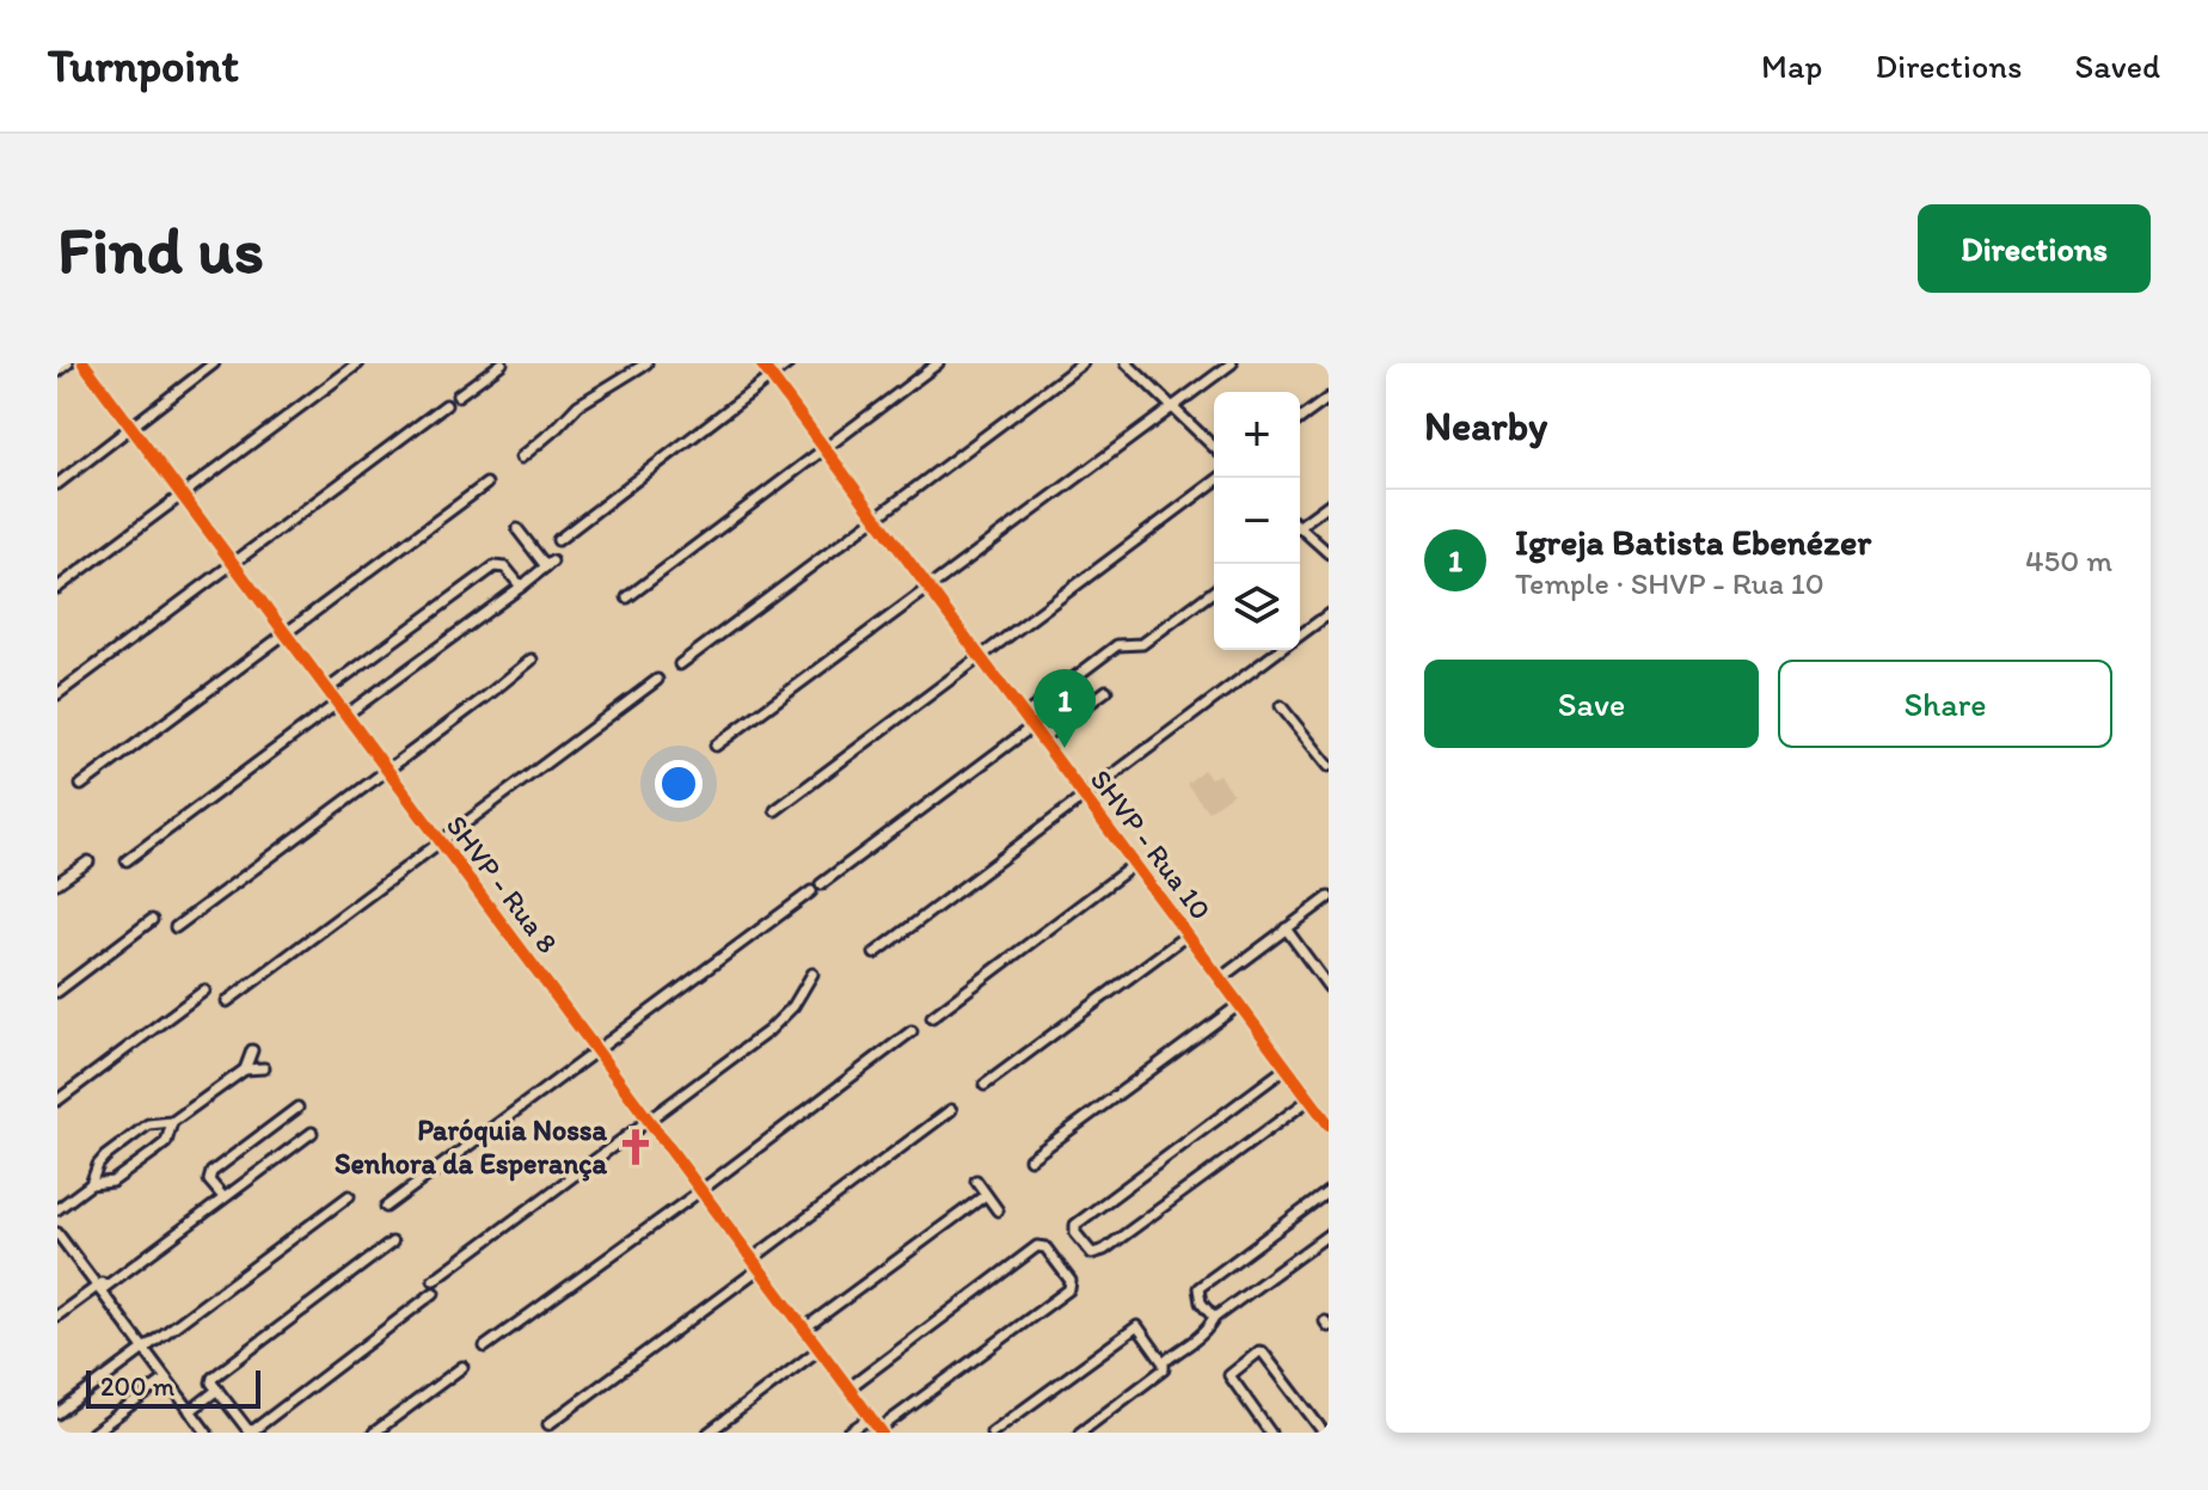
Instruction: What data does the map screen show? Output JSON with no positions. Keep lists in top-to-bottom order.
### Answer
{
  "streets": {
    "street": ["SHVP - Rua 10", "SHVP - Rua 8"]
  },
  "places": {
    "church": ["Paróquia Nossa Senhora da Esperança"]
  },
  "scale_bar": "200 m",
  "page": {
    "header": "Turnpoint",
    "nav": ["Map", "Directions", "Saved"],
    "buttons": [
      "Directions",
      ["Save", "Share"]
    ],
    "title": "Find us",
    "heading": "Nearby",
    "map_buttons": ["+", "−"],
    "list": [
      {
        "mark": "1",
        "name": "Igreja Batista Ebenézer",
        "note": "Temple · SHVP - Rua 10",
        "value": "450 m"
      }
    ],
    "pins": "1",
    "scale": "200 m"
  }
}
